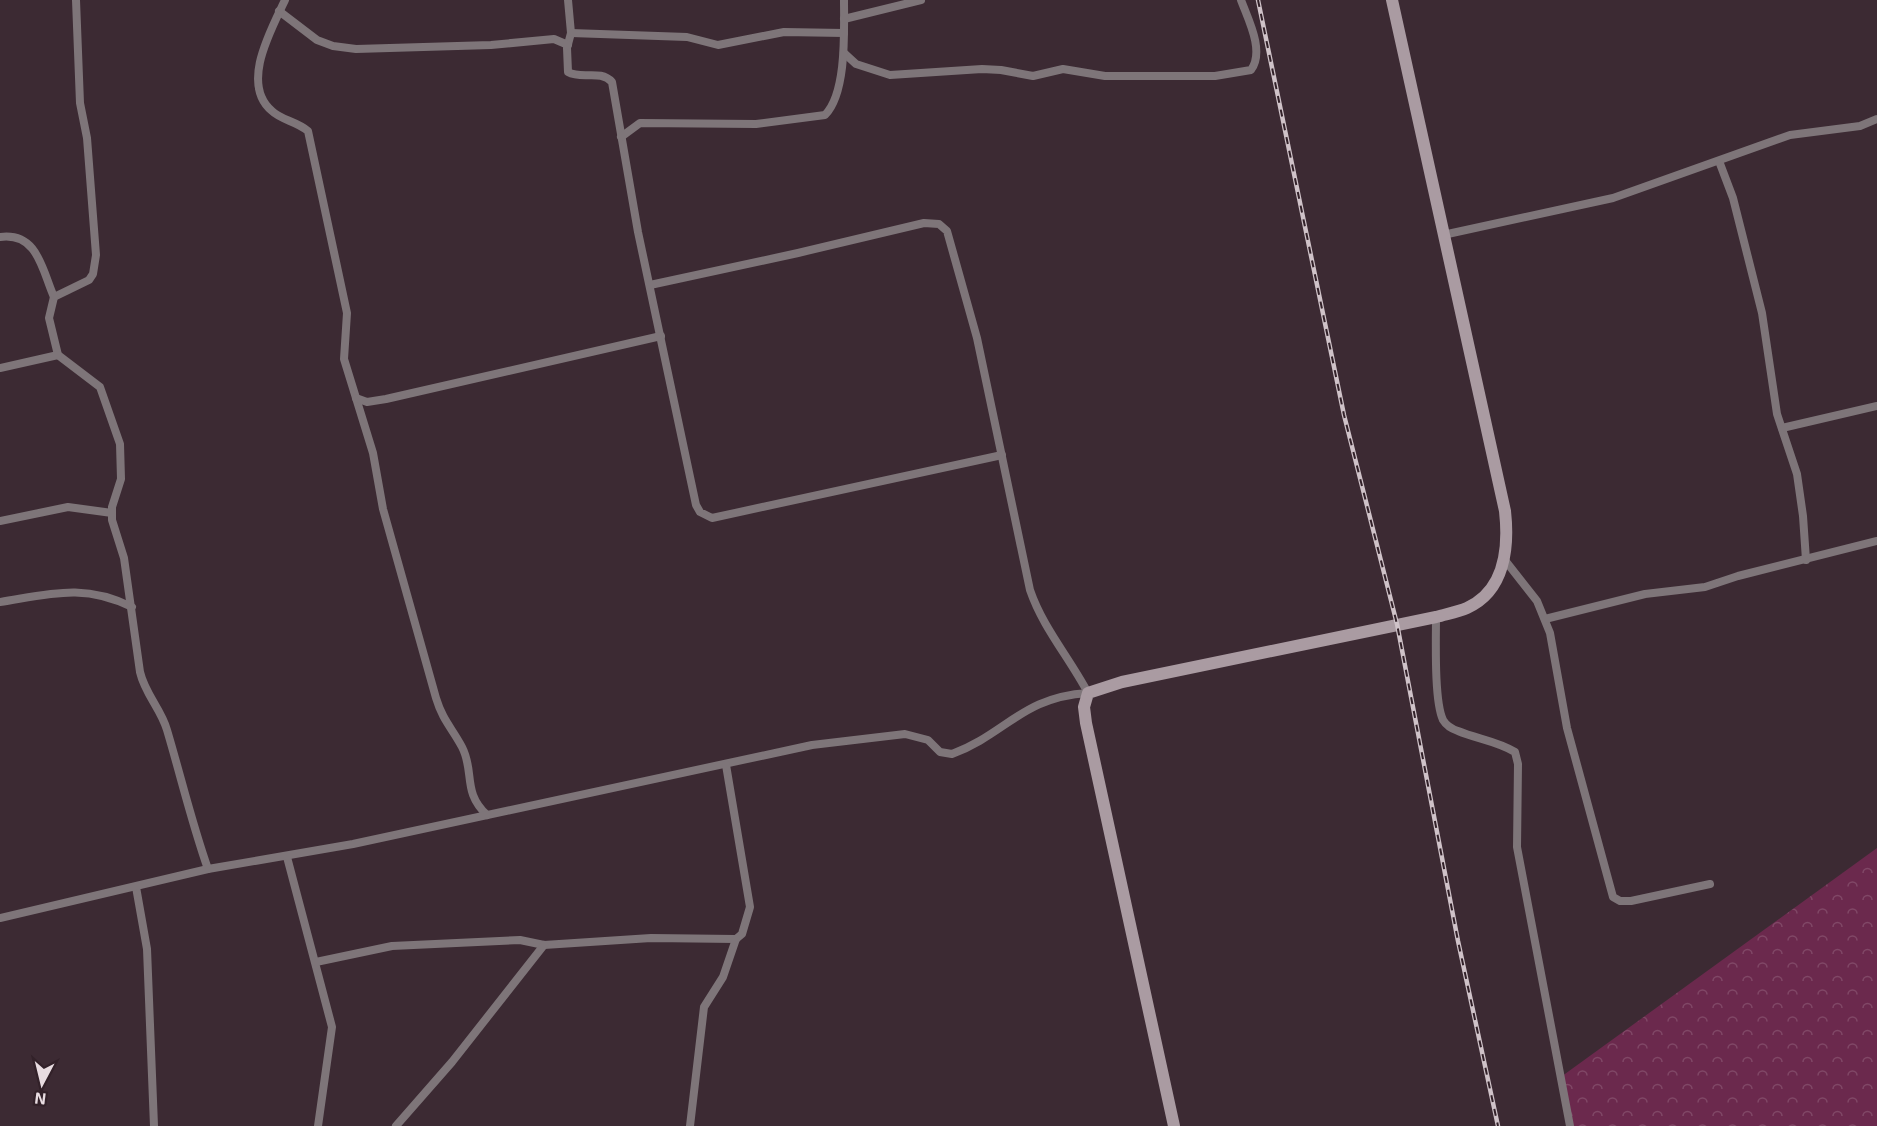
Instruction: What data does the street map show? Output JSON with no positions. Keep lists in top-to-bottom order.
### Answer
{
  "north": "bottom"
}
